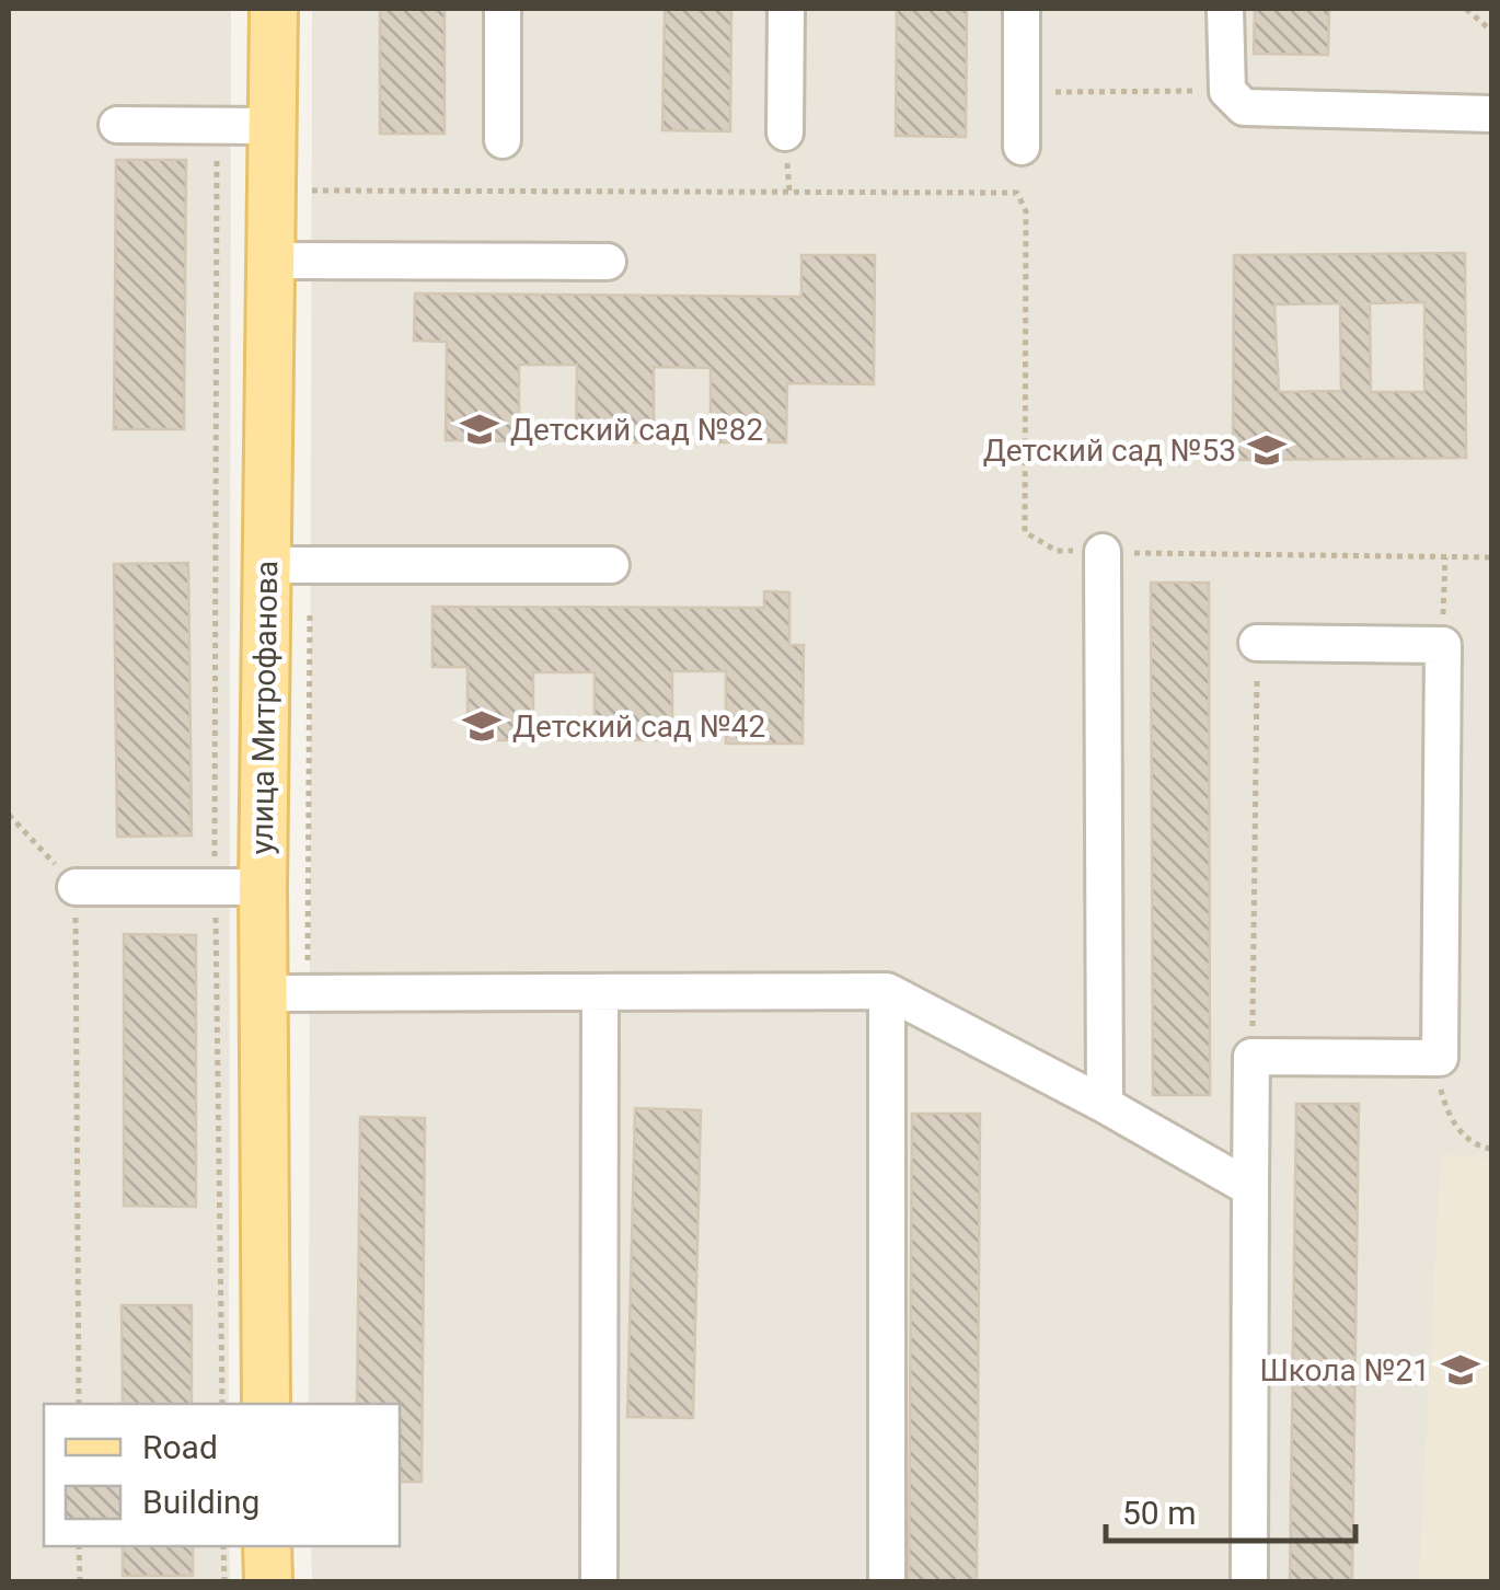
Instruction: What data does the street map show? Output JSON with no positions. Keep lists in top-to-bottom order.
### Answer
{
  "streets": {
    "main road": ["улица Митрофанова"]
  },
  "places": {
    "school or university": [
      "Детский сад №82",
      "Детский сад №53",
      "Детский сад №42",
      "Школа №21"
    ]
  },
  "legend": ["Road", "Building"],
  "scale_bar": "50 m"
}
